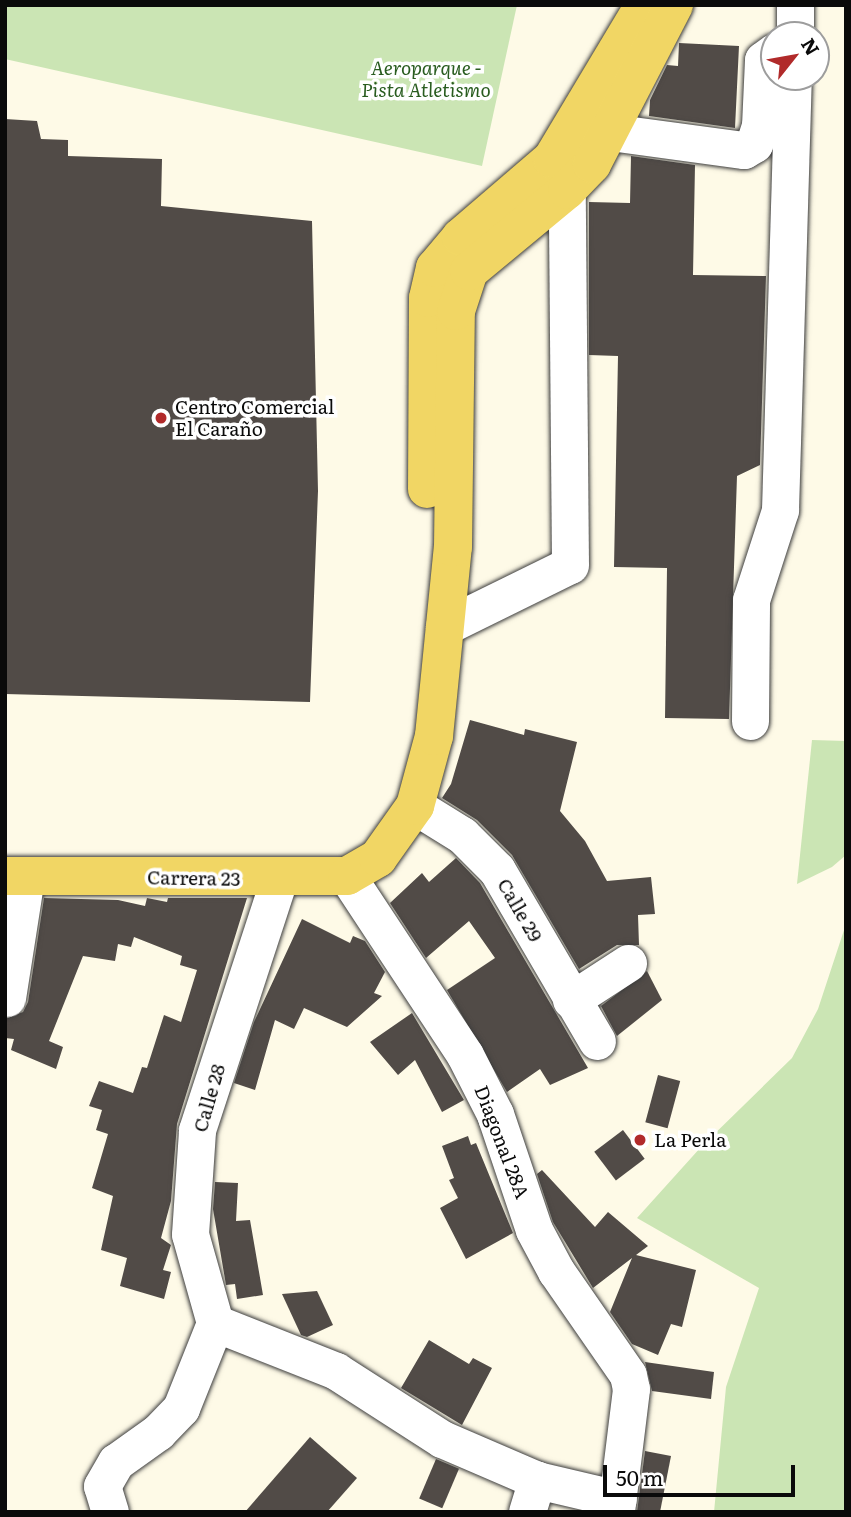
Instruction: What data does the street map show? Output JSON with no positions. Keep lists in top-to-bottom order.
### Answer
{
  "streets": {
    "main road": ["Carrera 23"],
    "street": ["Calle 29", "Calle 28", "Diagonal 28A"]
  },
  "crossings": [
    ["Carrera 23", "Calle 28"],
    ["Carrera 23", "Diagonal 28A"]
  ],
  "parks": ["Aeroparque - Pista Atletismo"],
  "places": ["Centro Comercial El Caraño", "La Perla"],
  "scale_bar": "50 m",
  "north": "top right"
}
